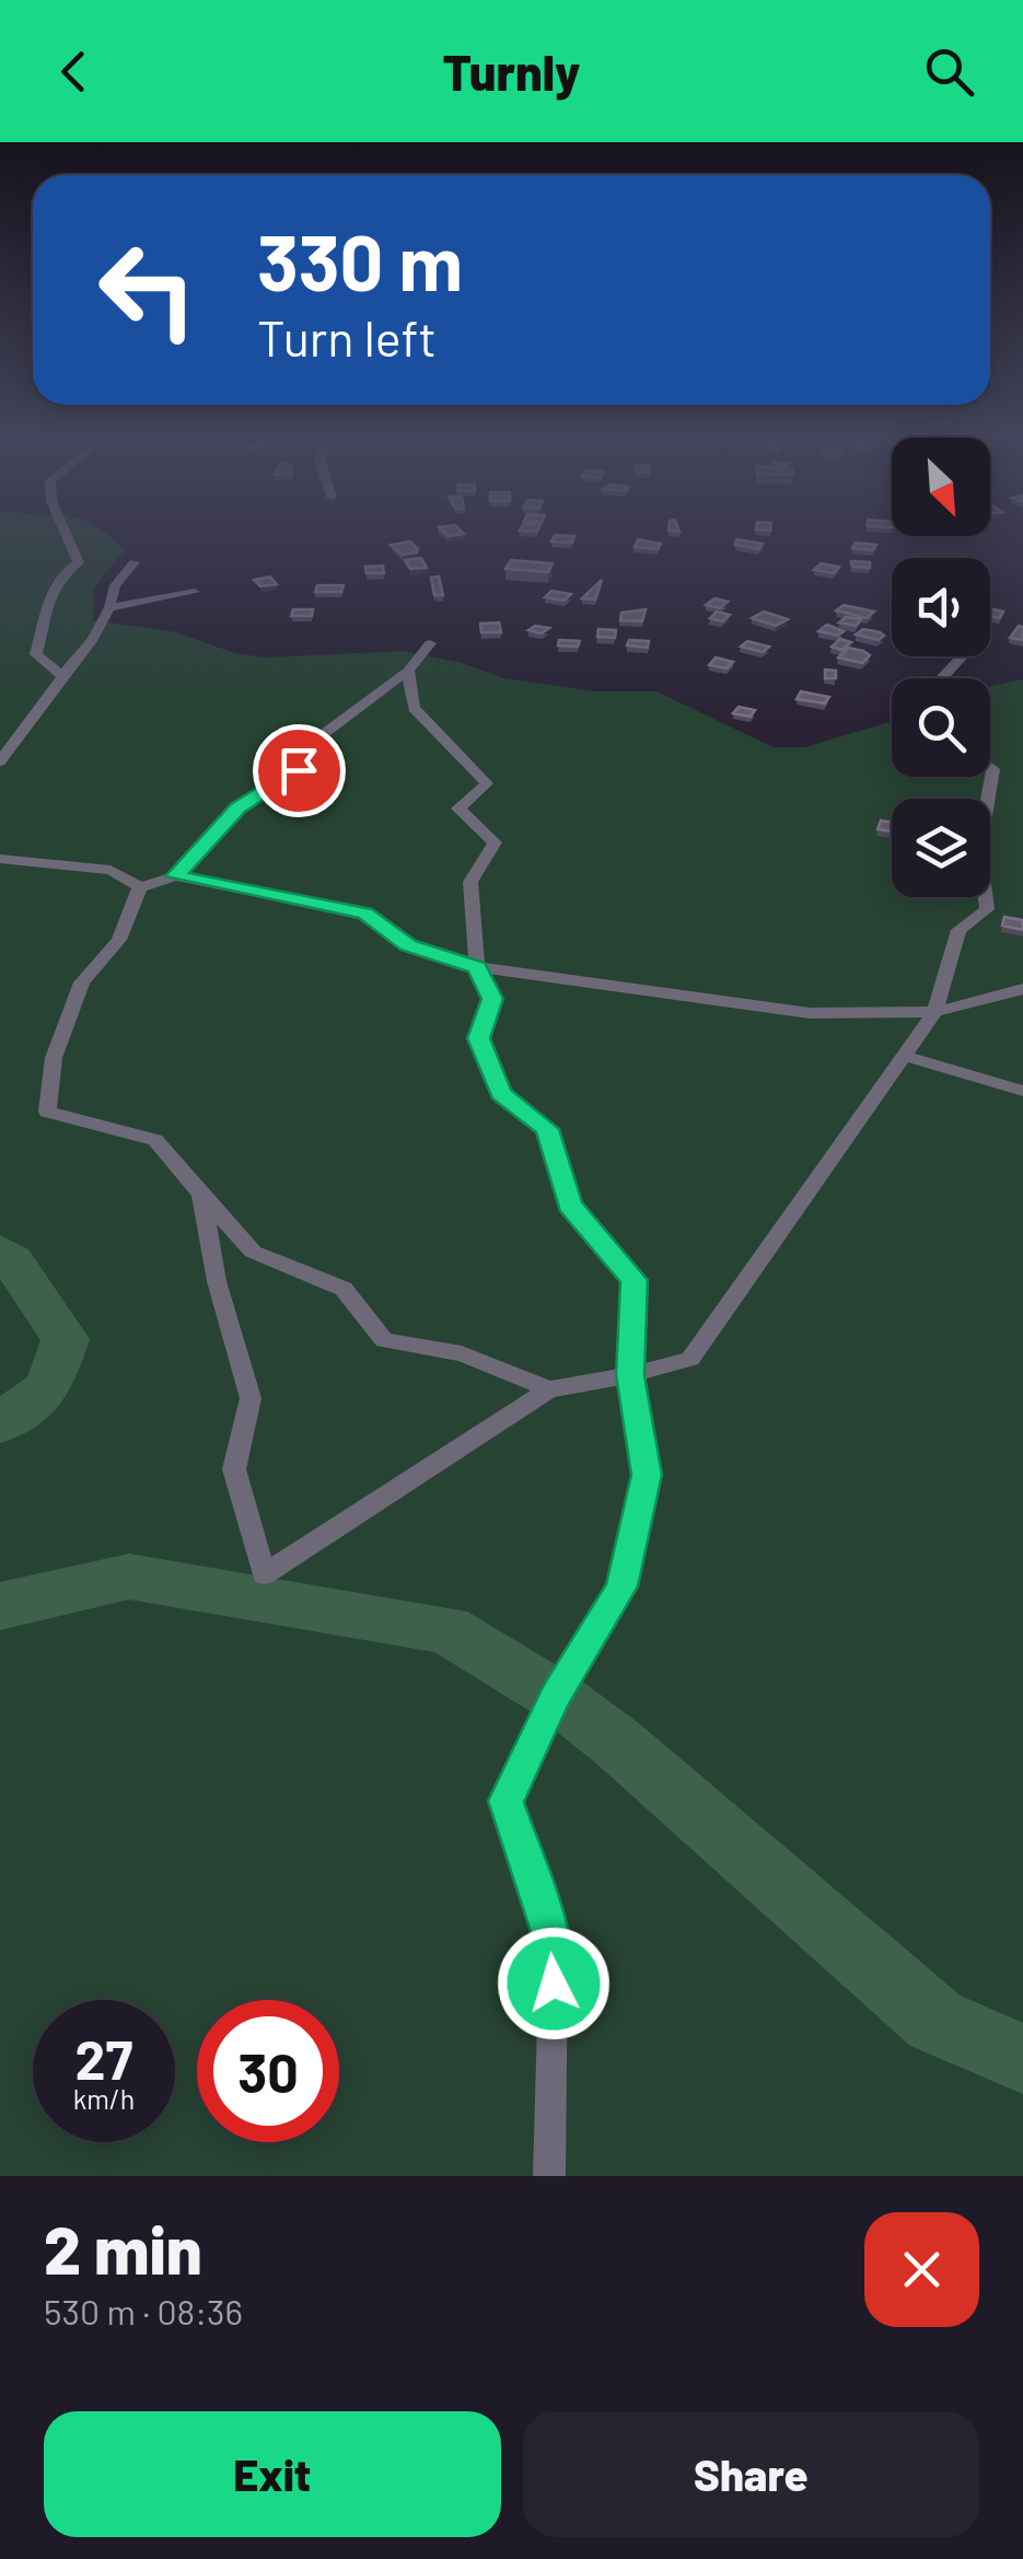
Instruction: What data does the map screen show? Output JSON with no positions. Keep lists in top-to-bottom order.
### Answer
{
  "north": "bottom right",
  "page": {
    "header": "Turnly",
    "turn": ["330 m", "Turn left"],
    "speed": "27 km/h",
    "limit": "30",
    "heading": ["2 min", "530 m · 08:36"],
    "buttons": ["Exit", "Share"]
  }
}
